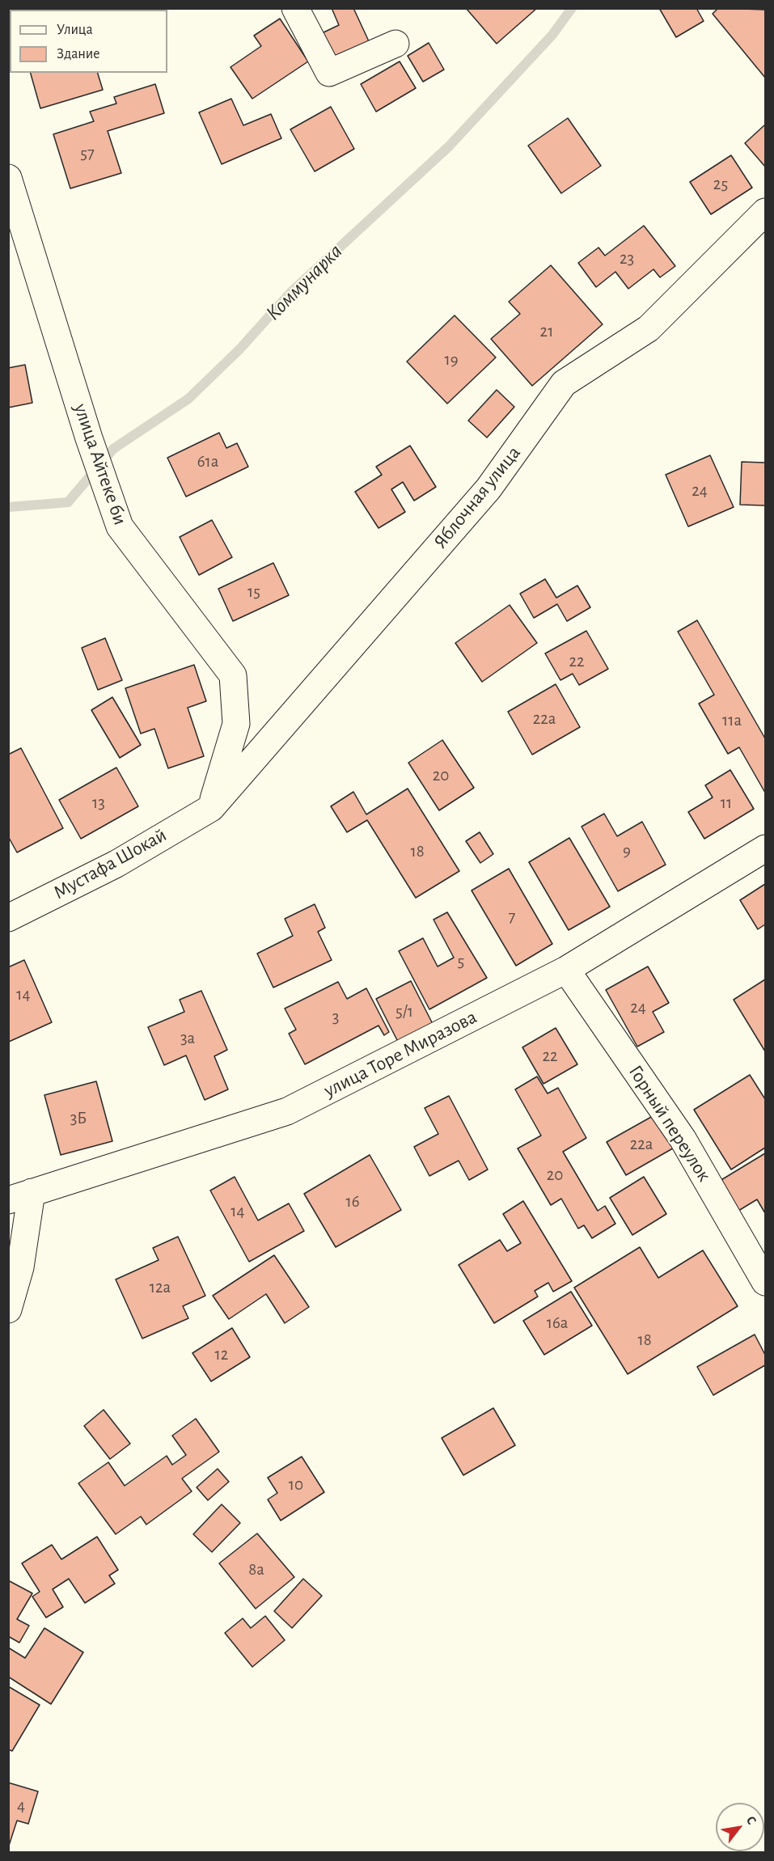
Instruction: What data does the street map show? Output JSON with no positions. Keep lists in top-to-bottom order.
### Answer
{
  "streets": {
    "street": [
      "улица Айтеке би",
      "Яблочная улица",
      "Мустафа Шокай",
      "улица Торе Миразова",
      "Горный переулок"
    ]
  },
  "crossings": [
    ["улица Айтеке би", "Яблочная улица"],
    ["улица Айтеке би", "Мустафа Шокай"],
    ["Яблочная улица", "Мустафа Шокай"],
    ["улица Торе Миразова", "Горный переулок"]
  ],
  "water": ["Коммунарка"],
  "house_numbers": [
    "57",
    "25",
    "23",
    "21",
    "19",
    "61а",
    "24",
    "15",
    "22",
    "22а",
    "11а",
    "20",
    "13",
    "11",
    "9",
    "18",
    "7",
    "5",
    "14",
    "24",
    "5/1",
    "3",
    "3а",
    "22",
    "3Б",
    "22а",
    "20",
    "16",
    "14",
    "12а",
    "16а",
    "18",
    "12",
    "10",
    "8а",
    "4"
  ],
  "legend": ["Улица", "Здание"],
  "north": "top right"
}
